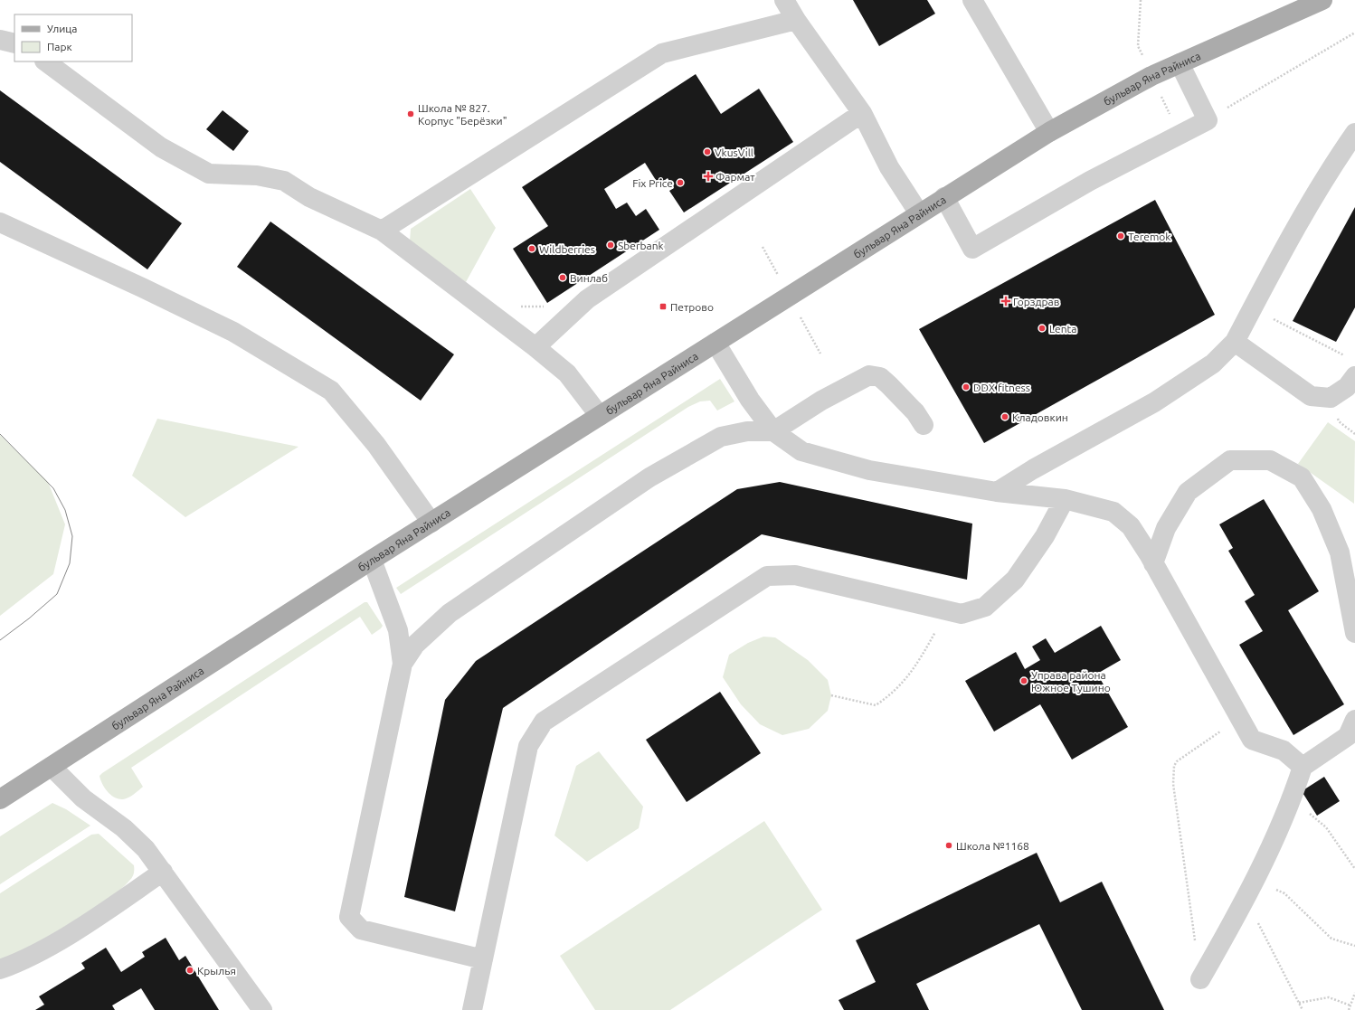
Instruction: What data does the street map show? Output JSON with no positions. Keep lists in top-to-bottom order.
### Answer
{
  "streets": {
    "main road": ["бульвар Яна Райниса"]
  },
  "places": {
    "other": [
      "Школа № 827. Корпус \"Берёзки\"",
      "VkusVill",
      "Fix Price",
      "Teremok",
      "Sberbank",
      "Wildberries",
      "Винлаб",
      "Lenta",
      "DDX fitness",
      "Кладовкин",
      "Управа района Южное Тушино",
      "Школа №1168",
      "Крылья"
    ],
    "health": ["Фармат", "Горздрав"],
    "transit": ["Петрово"]
  },
  "legend": ["Улица", "Парк"]
}
